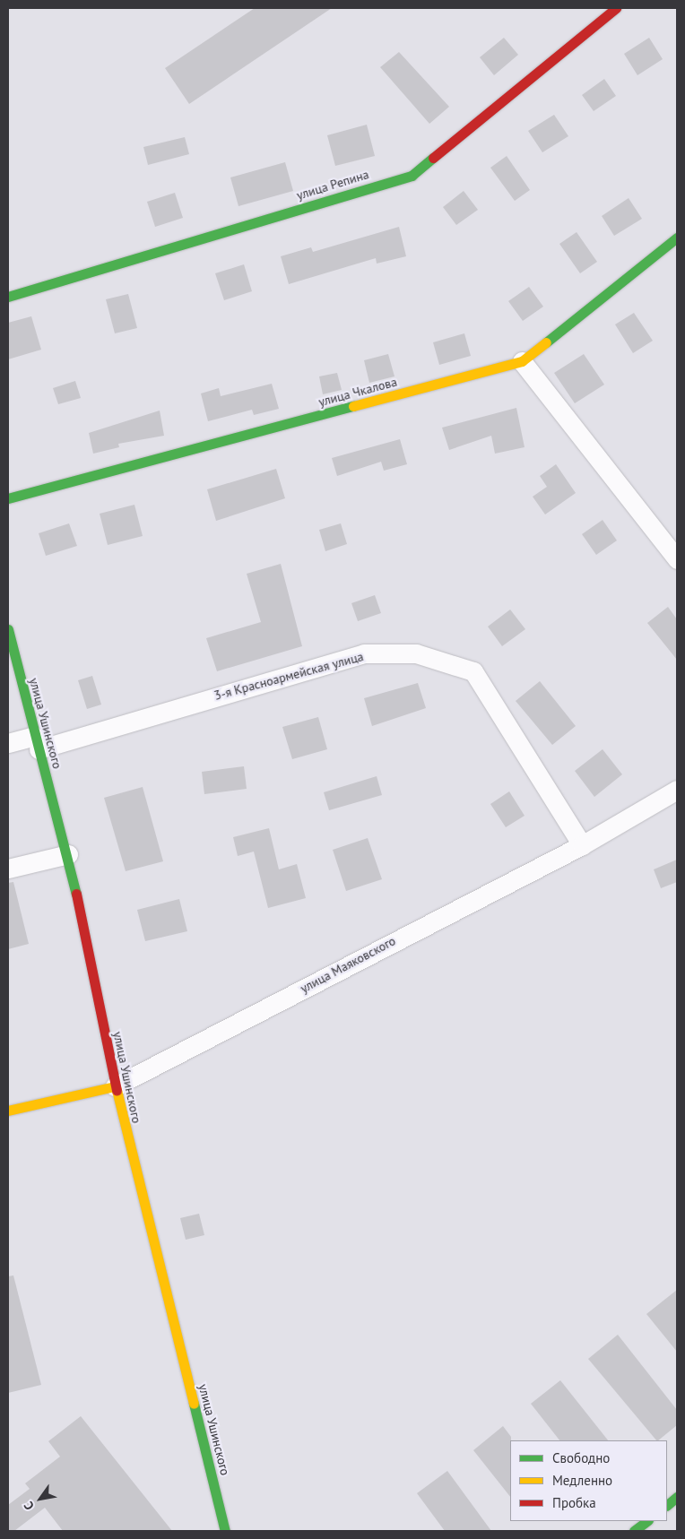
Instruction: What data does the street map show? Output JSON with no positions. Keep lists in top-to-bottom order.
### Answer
{
  "streets": {
    "street": [
      "улица Репина",
      "улица Чкалова",
      "3-я Красноармейская улица",
      "улица Ушинского",
      "улица Маяковского"
    ]
  },
  "crossings": [
    ["3-я Красноармейская улица", "улица Ушинского"],
    ["3-я Красноармейская улица", "улица Маяковского"],
    ["улица Ушинского", "улица Маяковского"]
  ],
  "legend": ["Свободно", "Медленно", "Пробка"],
  "north": "bottom left"
}
